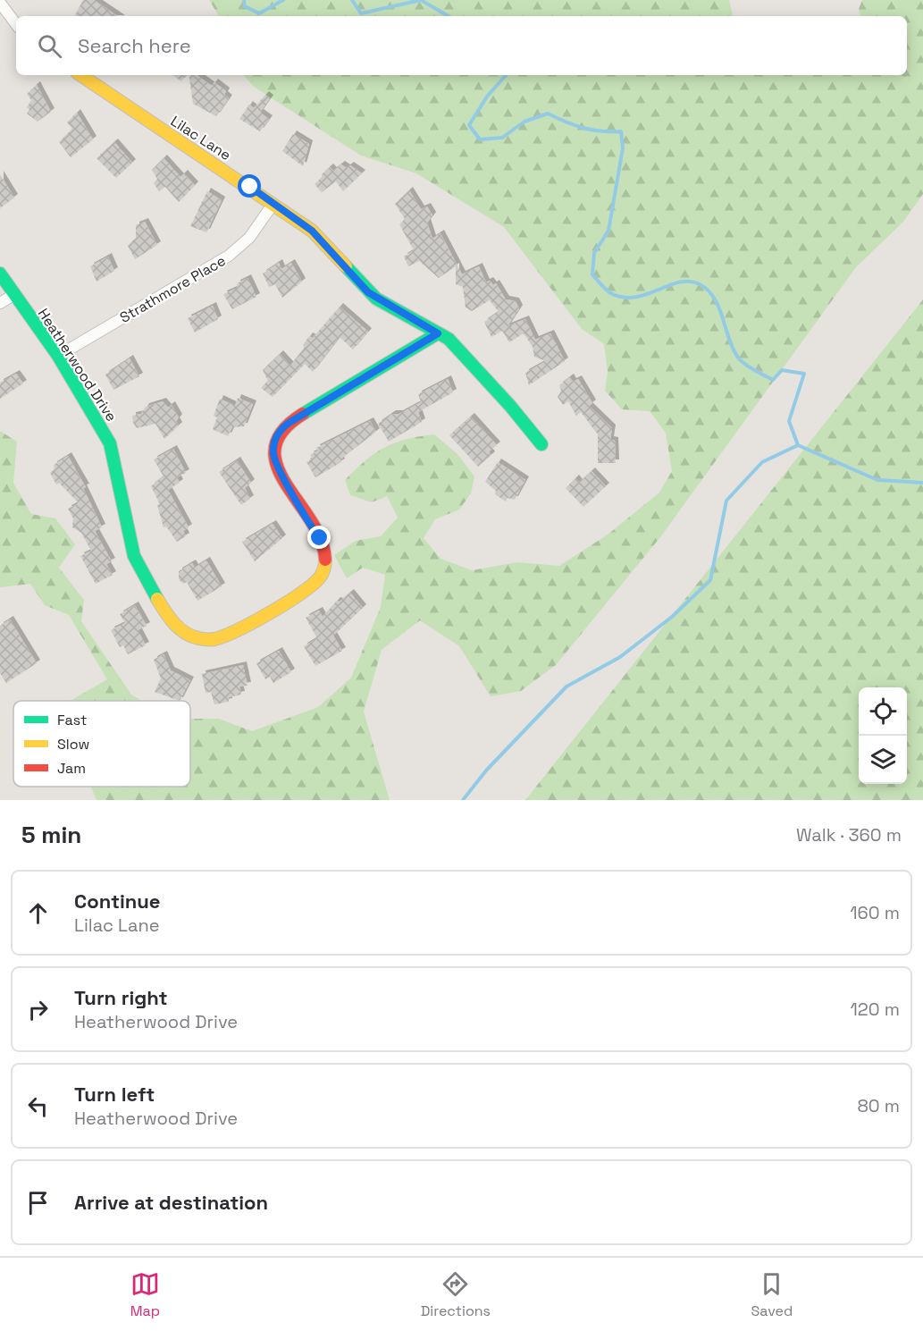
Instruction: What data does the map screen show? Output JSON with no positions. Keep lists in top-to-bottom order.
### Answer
{
  "streets": {
    "street": ["Lilac Lane", "Strathmore Place", "Heatherwood Drive"]
  },
  "crossings": [
    ["Lilac Lane", "Strathmore Place"],
    ["Lilac Lane", "Heatherwood Drive"],
    ["Strathmore Place", "Heatherwood Drive"]
  ],
  "legend": ["Fast", "Slow", "Jam"],
  "page": {
    "search": "Search here",
    "heading": ["5 min", "Walk · 360 m"],
    "list": [
      ["Continue", "Lilac Lane", "160 m"],
      ["Turn right", "Heatherwood Drive", "120 m"],
      ["Turn left", "Heatherwood Drive", "80 m"],
      "Arrive at destination"
    ],
    "nav": ["Map", "Directions", "Saved"]
  }
}
